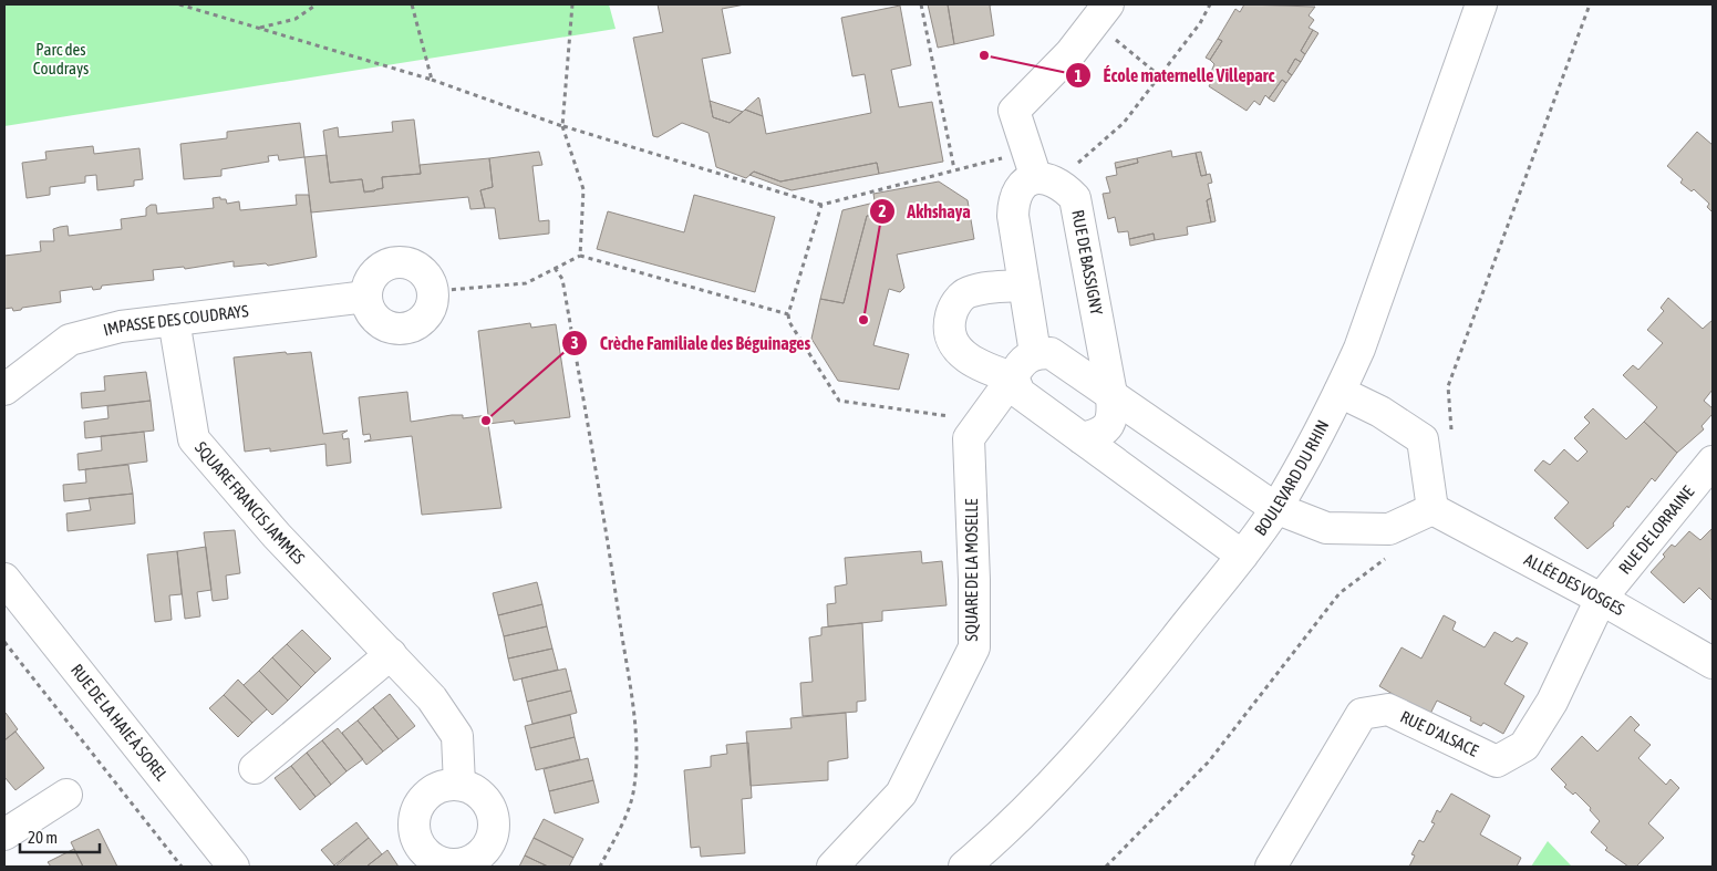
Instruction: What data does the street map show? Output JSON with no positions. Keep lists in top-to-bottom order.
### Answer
{
  "streets": {
    "street": [
      "RUE DE BASSIGNY",
      "IMPASSE DES COUDRAYS",
      "BOULEVARD DU RHIN",
      "SQUARE FRANCIS JAMMES",
      "RUE DE LORRAINE",
      "SQUARE DE LA MOSELLE",
      "ALLÉE DES VOSGES",
      "RUE DE LA HAIE À SOREL",
      "RUE D'ALSACE"
    ]
  },
  "crossings": [
    ["IMPASSE DES COUDRAYS", "SQUARE FRANCIS JAMMES"],
    ["RUE DE LORRAINE", "ALLÉE DES VOSGES"],
    ["RUE DE LORRAINE", "RUE D'ALSACE"],
    ["ALLÉE DES VOSGES", "RUE D'ALSACE"]
  ],
  "parks": ["Parc des Coudrays"],
  "places": ["École maternelle Villeparc", "Akhshaya", "Crèche Familiale des Béguinages"],
  "scale_bar": "20 m"
}
